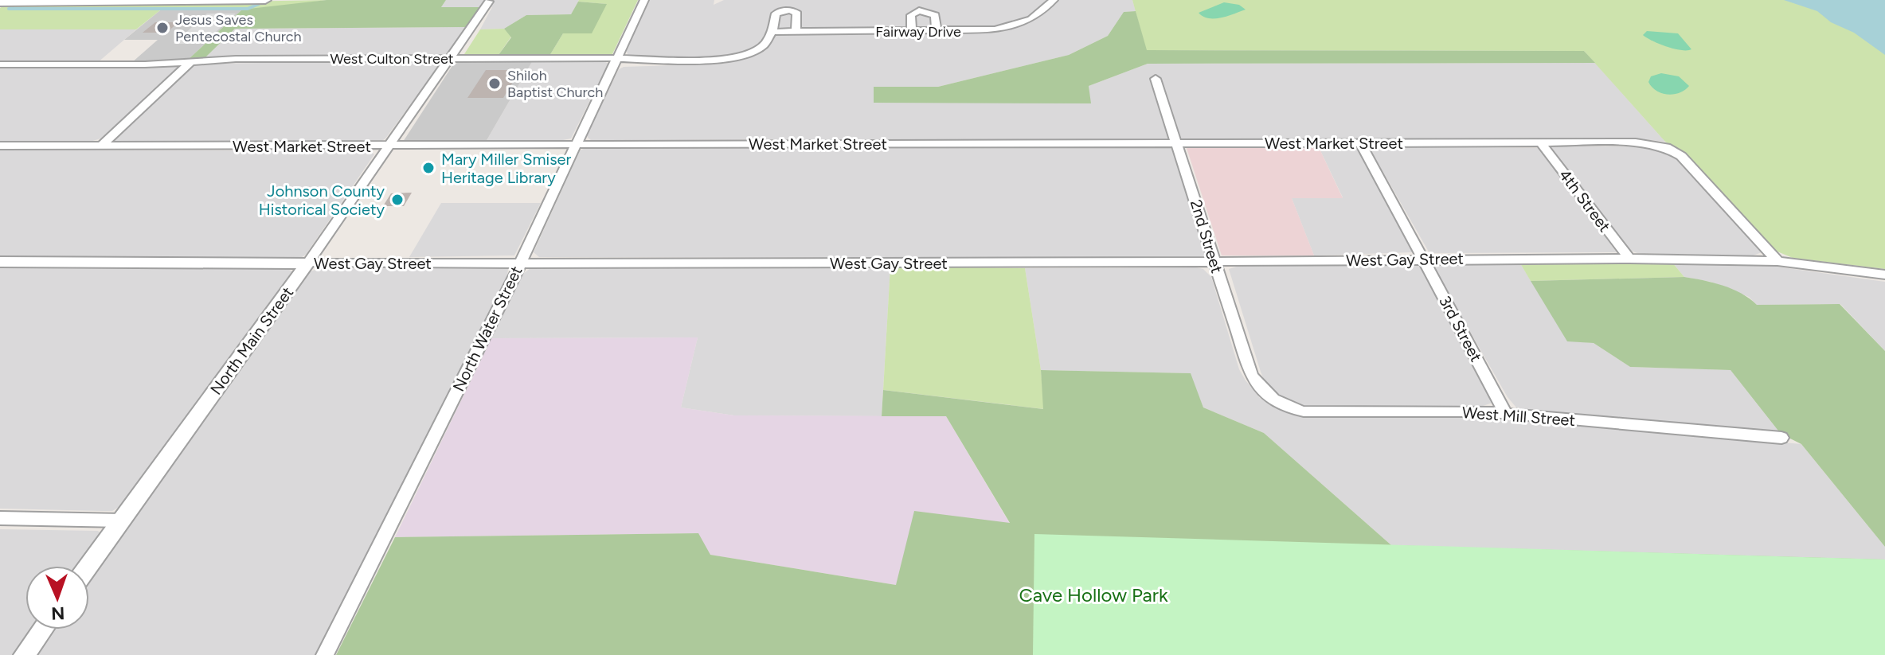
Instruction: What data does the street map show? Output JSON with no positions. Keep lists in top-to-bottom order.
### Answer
{
  "streets": {
    "street": [
      "Fairway Drive",
      "West Culton Street",
      "West Market Street",
      "4th Street",
      "2nd Street",
      "West Gay Street",
      "North Water Street",
      "3rd Street",
      "North Main Street",
      "West Mill Street"
    ]
  },
  "crossings": [
    ["Fairway Drive", "West Culton Street"],
    ["West Culton Street", "North Water Street"],
    ["West Culton Street", "North Main Street"],
    ["West Market Street", "4th Street"],
    ["West Market Street", "2nd Street"],
    ["West Market Street", "West Gay Street"],
    ["West Market Street", "North Water Street"],
    ["West Market Street", "3rd Street"],
    ["West Market Street", "North Main Street"],
    ["4th Street", "West Gay Street"],
    ["2nd Street", "West Gay Street"],
    ["2nd Street", "West Mill Street"],
    ["West Gay Street", "North Water Street"],
    ["West Gay Street", "3rd Street"],
    ["West Gay Street", "North Main Street"],
    ["3rd Street", "West Mill Street"]
  ],
  "parks": ["Cave Hollow Park"],
  "places": [
    "Jesus Saves Pentecostal Church",
    "Shiloh Baptist Church",
    "Mary Miller Smiser Heritage Library",
    "Johnson County Historical Society"
  ],
  "north": "bottom"
}
